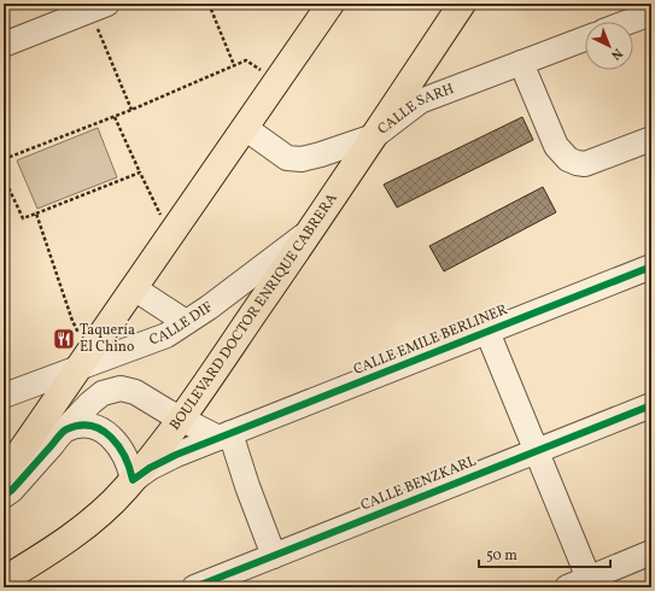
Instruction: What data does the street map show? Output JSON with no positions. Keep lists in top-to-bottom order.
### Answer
{
  "streets": {
    "main road": ["BOULEVARD DOCTOR ENRIQUE CABRERA"],
    "street": [
      "CALLE SARH",
      "CALLE DIF",
      "CALLE EMILE BERLINER",
      "CALLE BENZKARL"
    ]
  },
  "crossings": [
    ["CALLE SARH", "BOULEVARD DOCTOR ENRIQUE CABRERA"],
    ["BOULEVARD DOCTOR ENRIQUE CABRERA", "CALLE DIF"],
    ["BOULEVARD DOCTOR ENRIQUE CABRERA", "CALLE EMILE BERLINER"]
  ],
  "places": {
    "restaurant": ["Taquería El Chino"]
  },
  "scale_bar": "50 m",
  "north": "bottom right"
}
